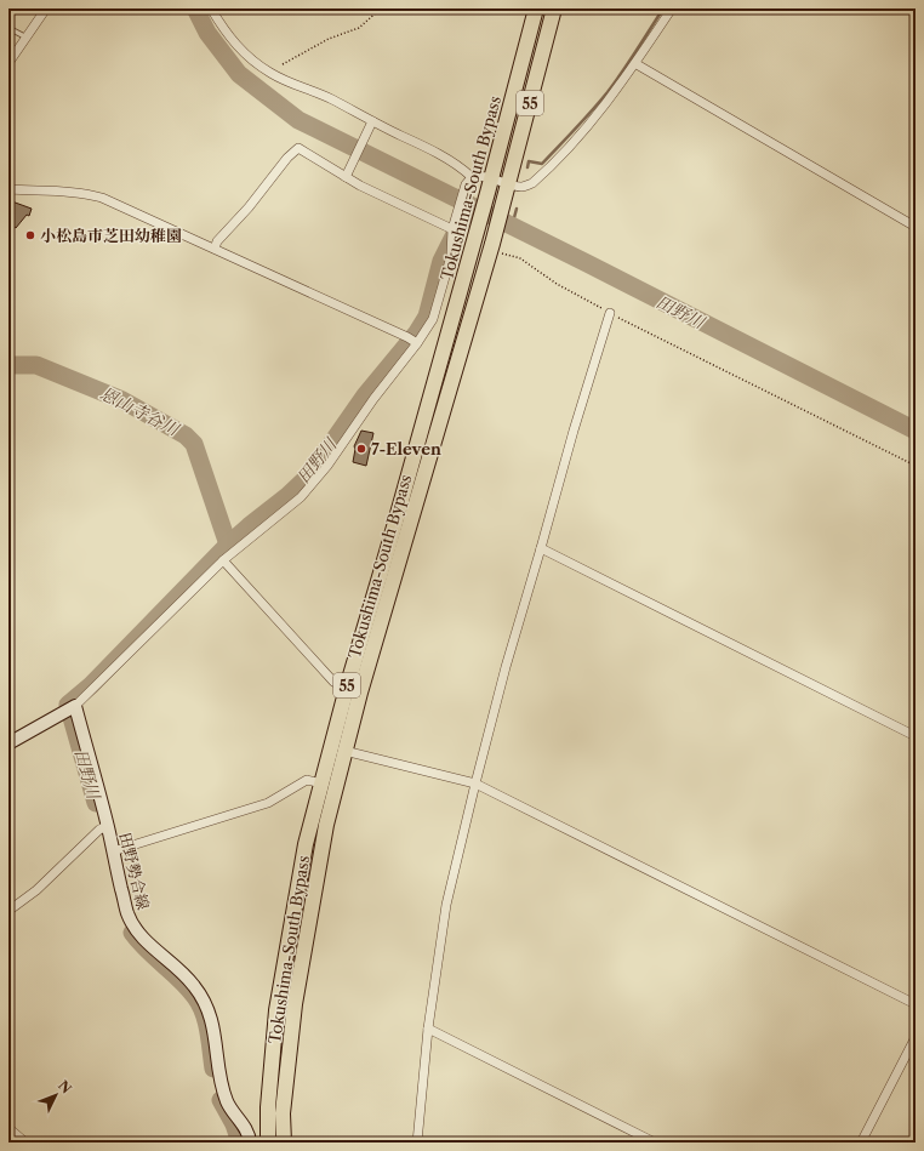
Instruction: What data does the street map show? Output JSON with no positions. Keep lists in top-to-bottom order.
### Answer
{
  "streets": {
    "highway": ["55", "Tokushima-South Bypass"],
    "main road": ["田野勢合線"]
  },
  "water": ["田野川", "恩山寺谷川"],
  "places": ["小松島市芝田幼稚園", "7-Eleven"],
  "north": "top right"
}
